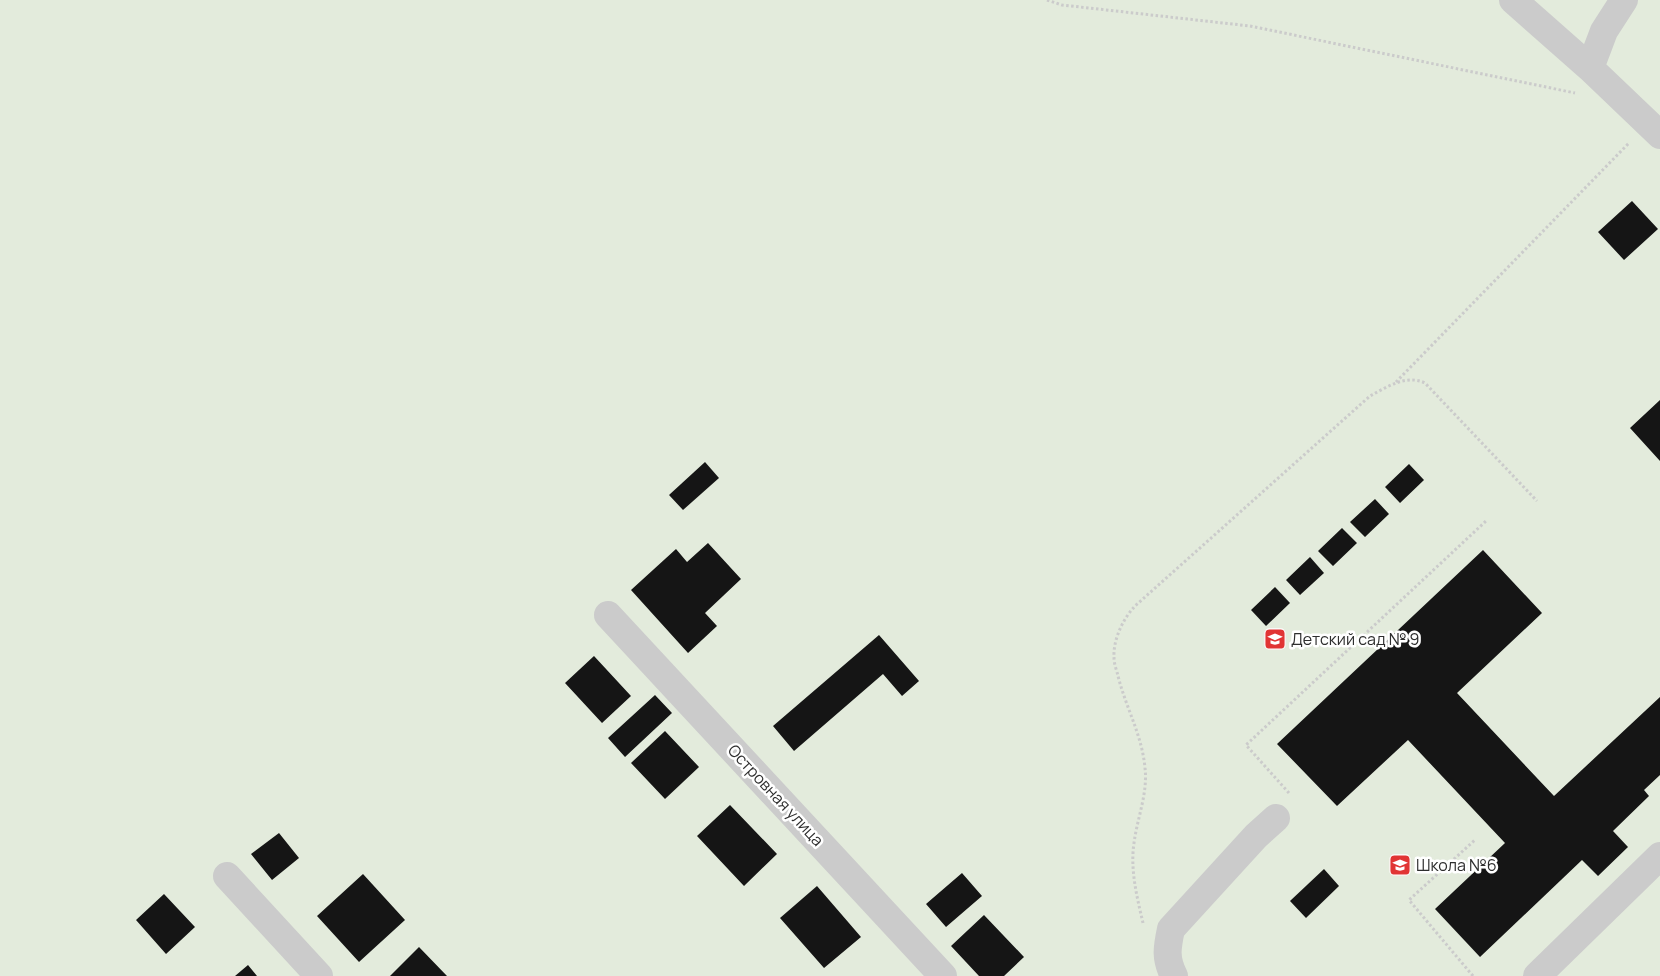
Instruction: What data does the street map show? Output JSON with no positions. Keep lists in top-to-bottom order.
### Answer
{
  "streets": {
    "street": ["Островная улица"]
  },
  "places": {
    "school or university": ["Детский сад № 9", "Школа №6"]
  }
}
